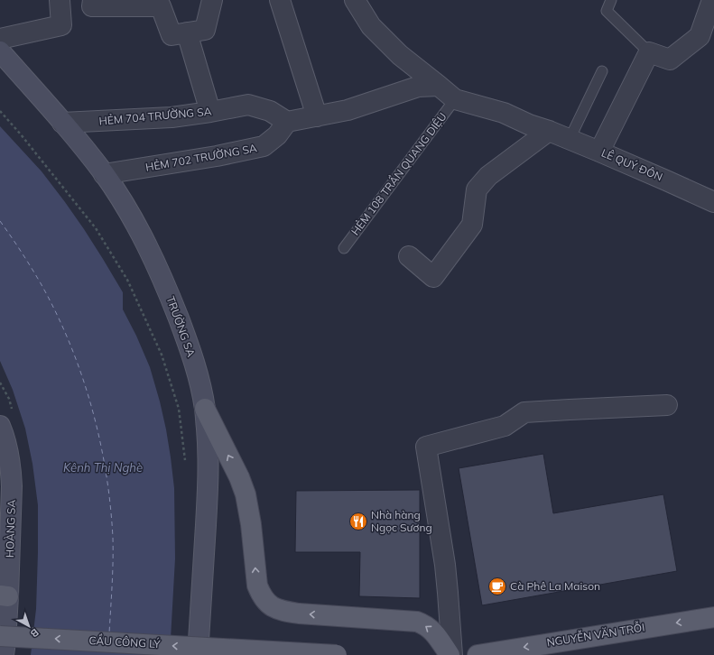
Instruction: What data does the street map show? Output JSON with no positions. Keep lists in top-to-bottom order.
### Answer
{
  "streets": {
    "main road": ["NGUYỄN VĂN TRỖI", "CẦU CÔNG LÝ"],
    "street": [
      "HẺM 704 TRƯỜNG SA",
      "HẺM 702 TRƯỜNG SA",
      "LÊ QUÝ ÐÔN",
      "TRƯỜNG SA",
      "HOÀNG SA"
    ],
    "lane": ["HẺM 108 TRẦN QUANG DIỆU"]
  },
  "crossings": [
    ["HẺM 704 TRƯỜNG SA", "HẺM 702 TRƯỜNG SA"],
    ["HẺM 704 TRƯỜNG SA", "TRƯỜNG SA"],
    ["HẺM 702 TRƯỜNG SA", "TRƯỜNG SA"]
  ],
  "one_way": ["NGUYỄN VĂN TRỖI", "CẦU CÔNG LÝ"],
  "water": ["Kênh Thị Nghè"],
  "places": {
    "restaurant": ["Nhà hàng Ngọc Sương"],
    "cafe": ["Cà Phê La Maison"]
  },
  "north": "bottom right"
}
